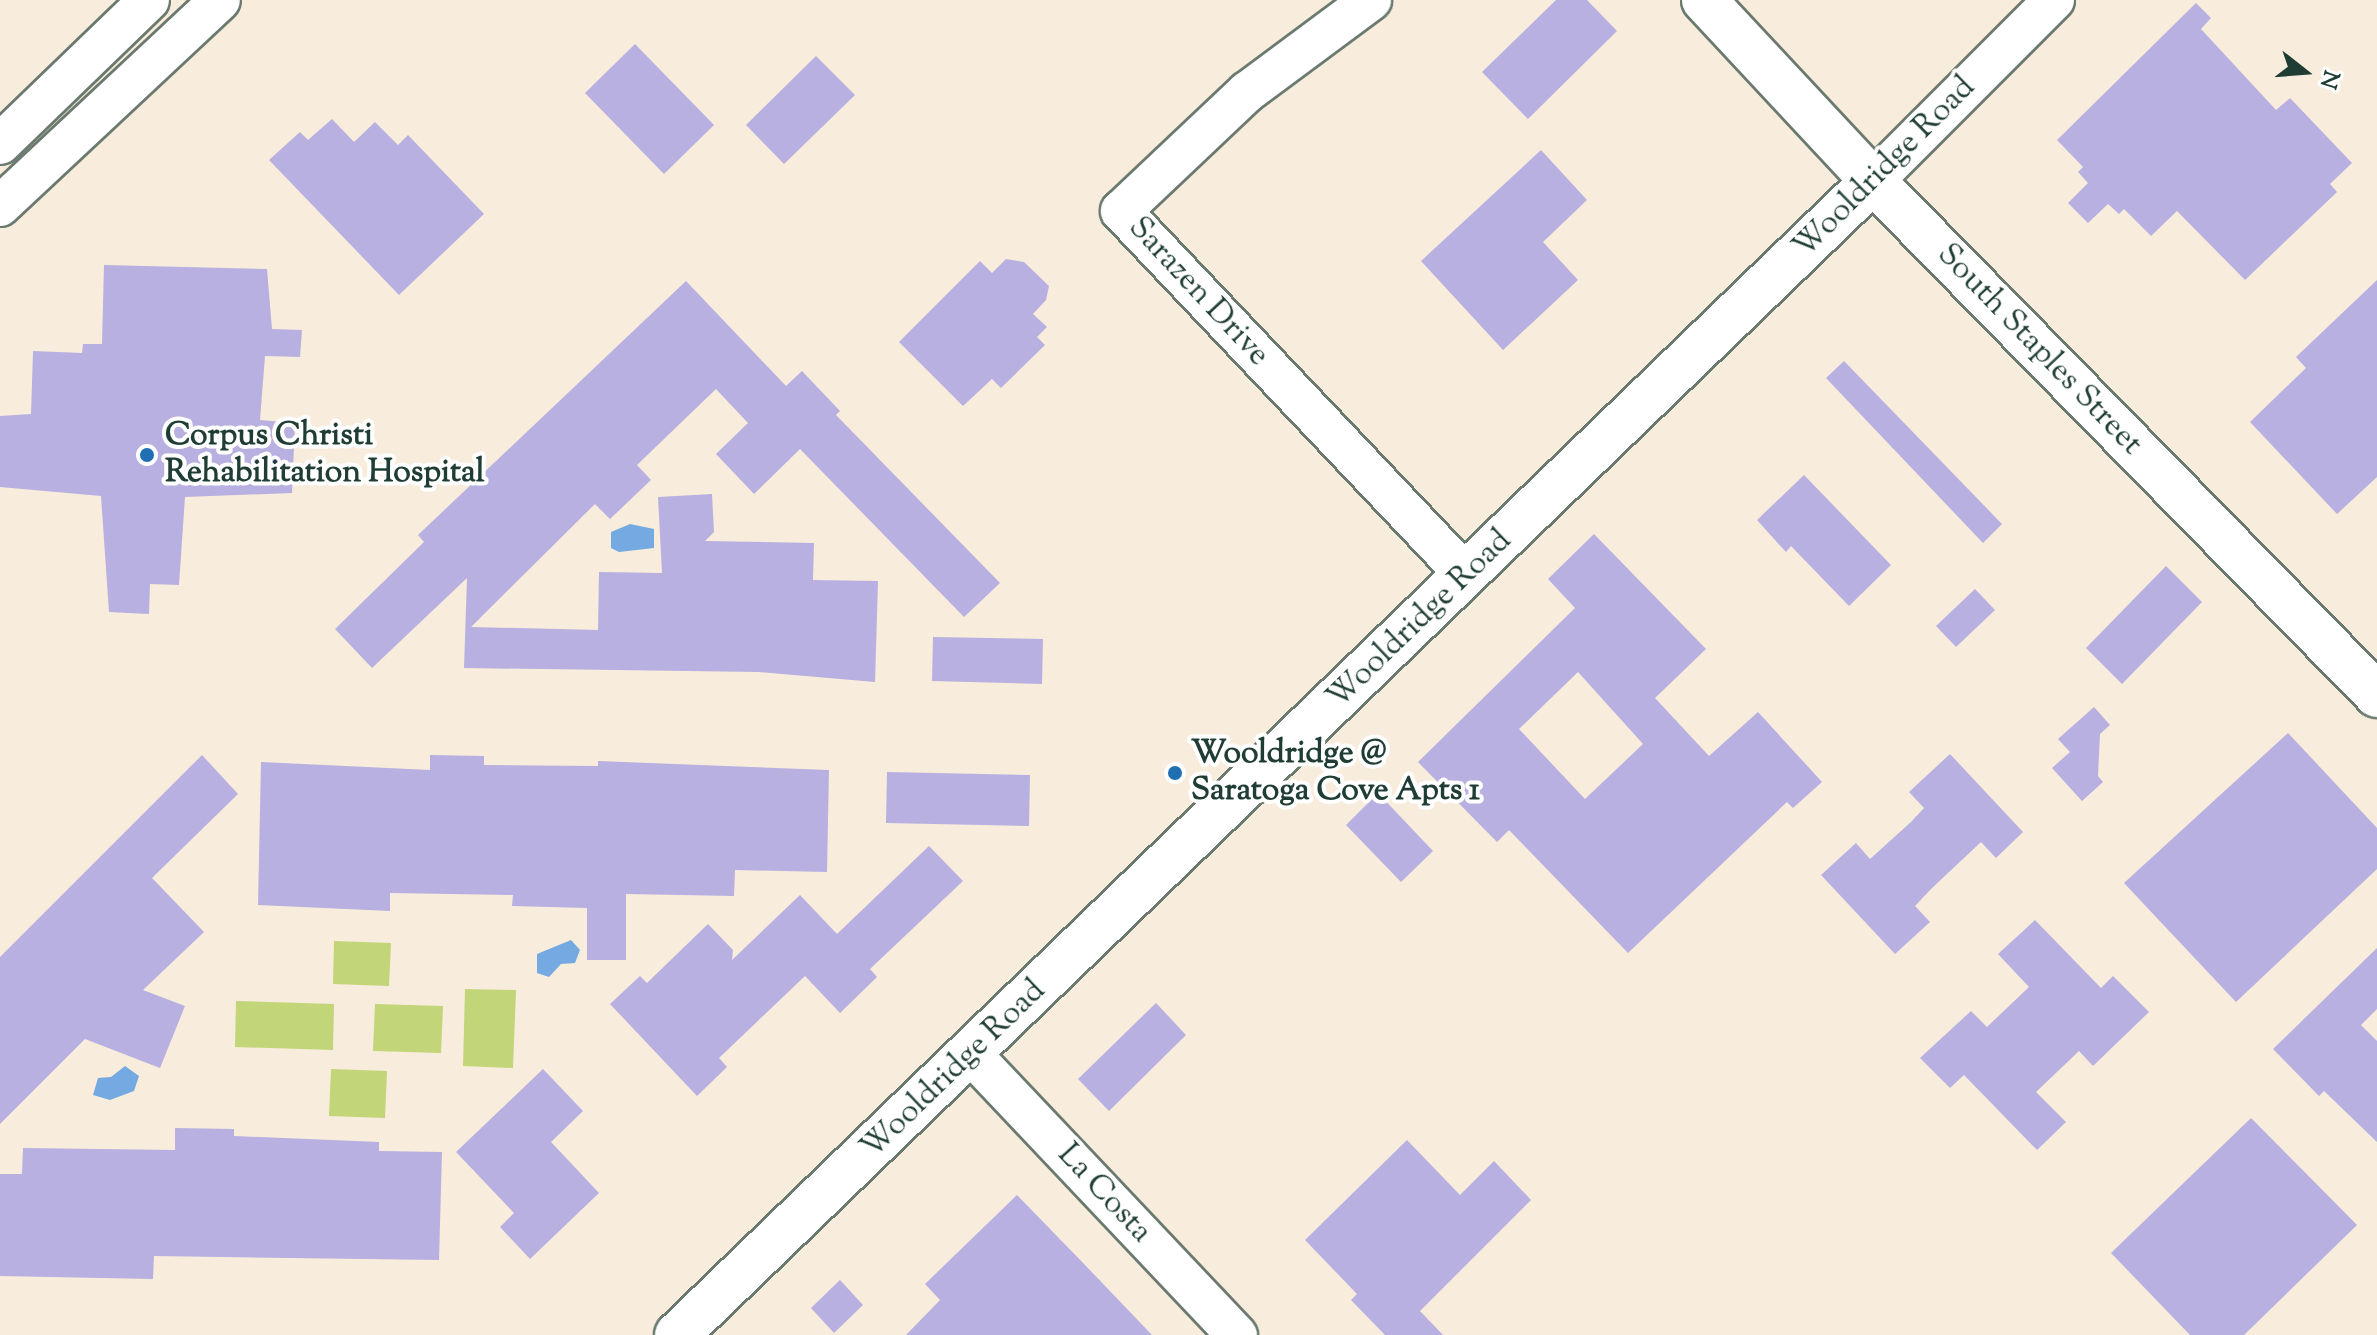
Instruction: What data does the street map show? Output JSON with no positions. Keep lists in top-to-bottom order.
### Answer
{
  "streets": {
    "main road": ["Wooldridge Road", "South Staples Street"],
    "street": ["Sarazen Drive", "La Costa"]
  },
  "crossings": [
    ["Wooldridge Road", "Sarazen Drive"],
    ["Wooldridge Road", "South Staples Street"],
    ["Wooldridge Road", "La Costa"]
  ],
  "places": ["Corpus Christi Rehabilitation Hospital", "Wooldridge @ Saratoga Cove Apts 1"],
  "north": "right"
}
